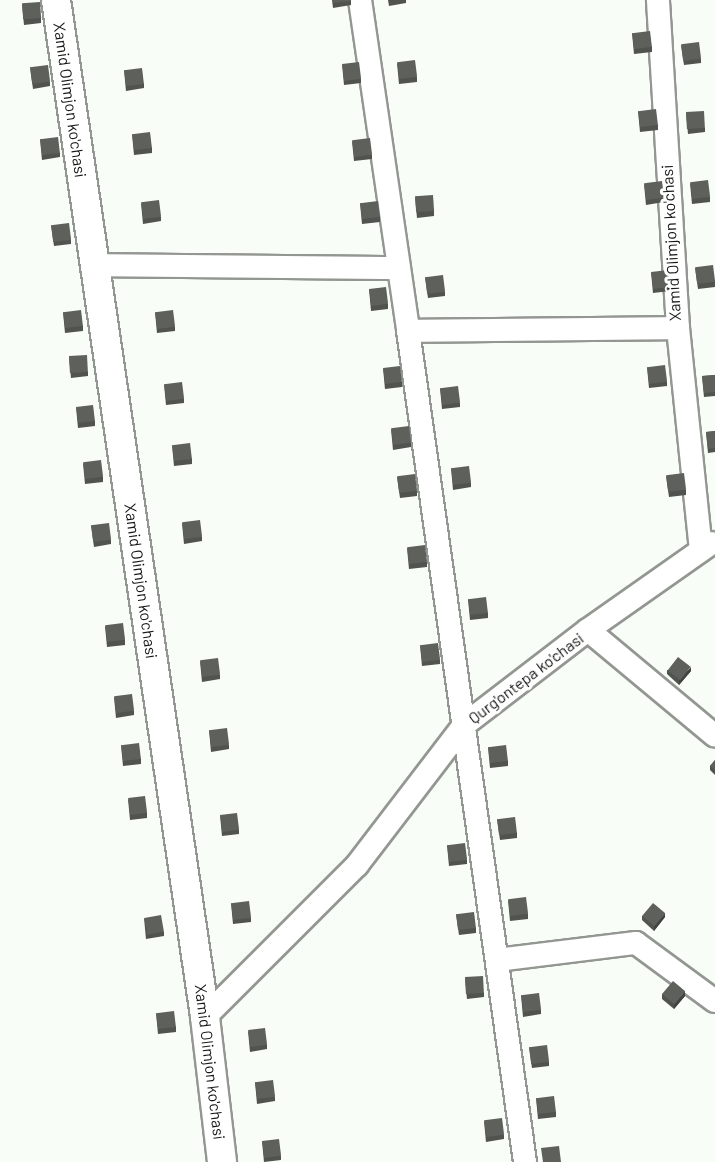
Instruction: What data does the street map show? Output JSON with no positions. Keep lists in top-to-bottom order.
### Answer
{
  "streets": {
    "main road": ["Xamid Olimjon ko'chasi"],
    "street": ["Qurg'ontepa ko'chasi"]
  },
  "crossings": [
    ["Xamid Olimjon ko'chasi", "Qurg'ontepa ko'chasi"]
  ]
}
